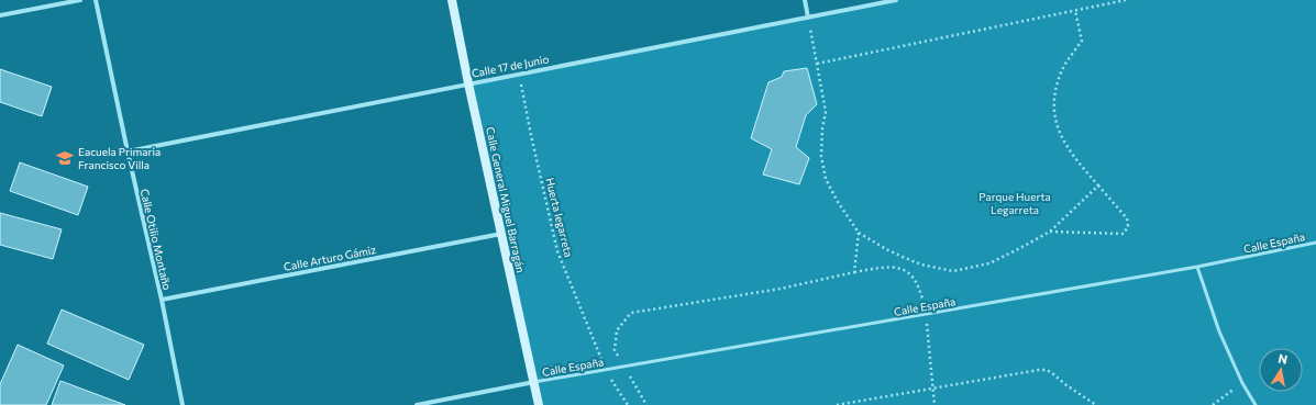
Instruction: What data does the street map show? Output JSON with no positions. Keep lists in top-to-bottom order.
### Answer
{
  "streets": {
    "main road": ["Calle General Miguel Barragán"],
    "street": ["Calle 17 de Junio", "Calle Otilio Montaño", "Calle Arturo Gámiz"],
    "lane": ["Calle España"],
    "path": ["Huerta legarreta"]
  },
  "crossings": [
    ["Calle 17 de Junio", "Calle General Miguel Barragán"],
    ["Calle 17 de Junio", "Huerta legarreta"],
    ["Calle 17 de Junio", "Calle Otilio Montaño"],
    ["Calle General Miguel Barragán", "Calle España"],
    ["Calle General Miguel Barragán", "Calle Arturo Gámiz"],
    ["Huerta legarreta", "Calle España"],
    ["Calle Otilio Montaño", "Calle Arturo Gámiz"]
  ],
  "parks": ["Parque Huerta Legarreta"],
  "places": {
    "school or university": ["Eacuela Primaria Francisco Villa"]
  },
  "north": "top"
}
